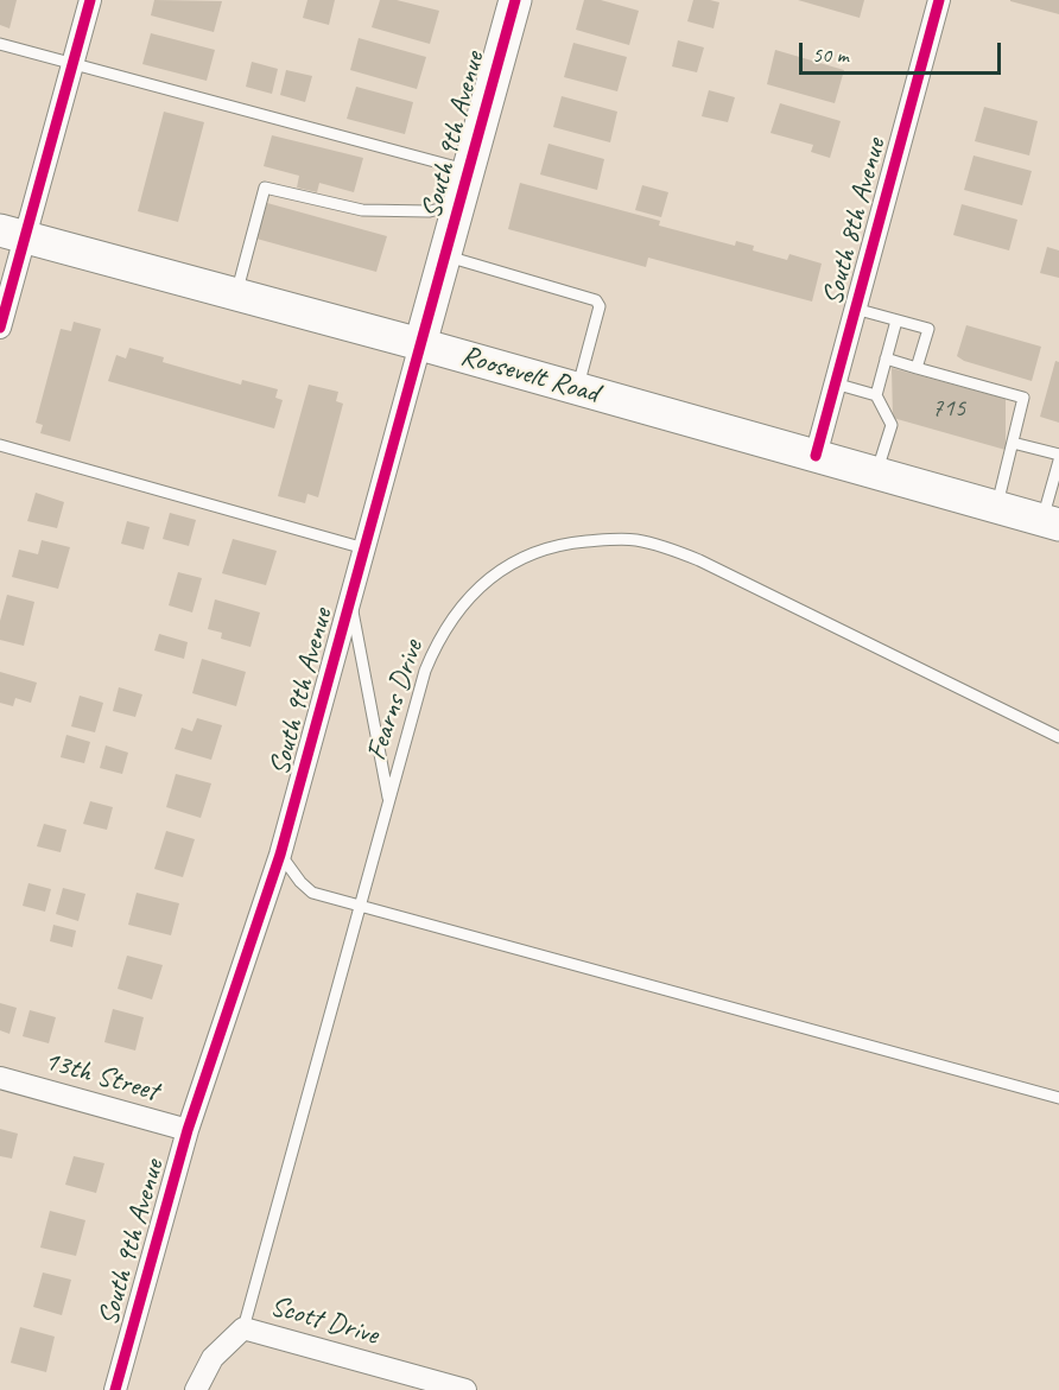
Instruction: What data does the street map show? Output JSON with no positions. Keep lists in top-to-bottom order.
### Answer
{
  "streets": {
    "main road": ["South 9th Avenue", "Roosevelt Road"],
    "street": ["South 8th Avenue", "13th Street", "Scott Drive"],
    "lane": ["Fearns Drive"]
  },
  "crossings": [
    ["South 9th Avenue", "Roosevelt Road"],
    ["South 9th Avenue", "13th Street"],
    ["South 8th Avenue", "Roosevelt Road"],
    ["Fearns Drive", "Scott Drive"]
  ],
  "house_numbers": ["715"],
  "scale_bar": "50 m"
}
